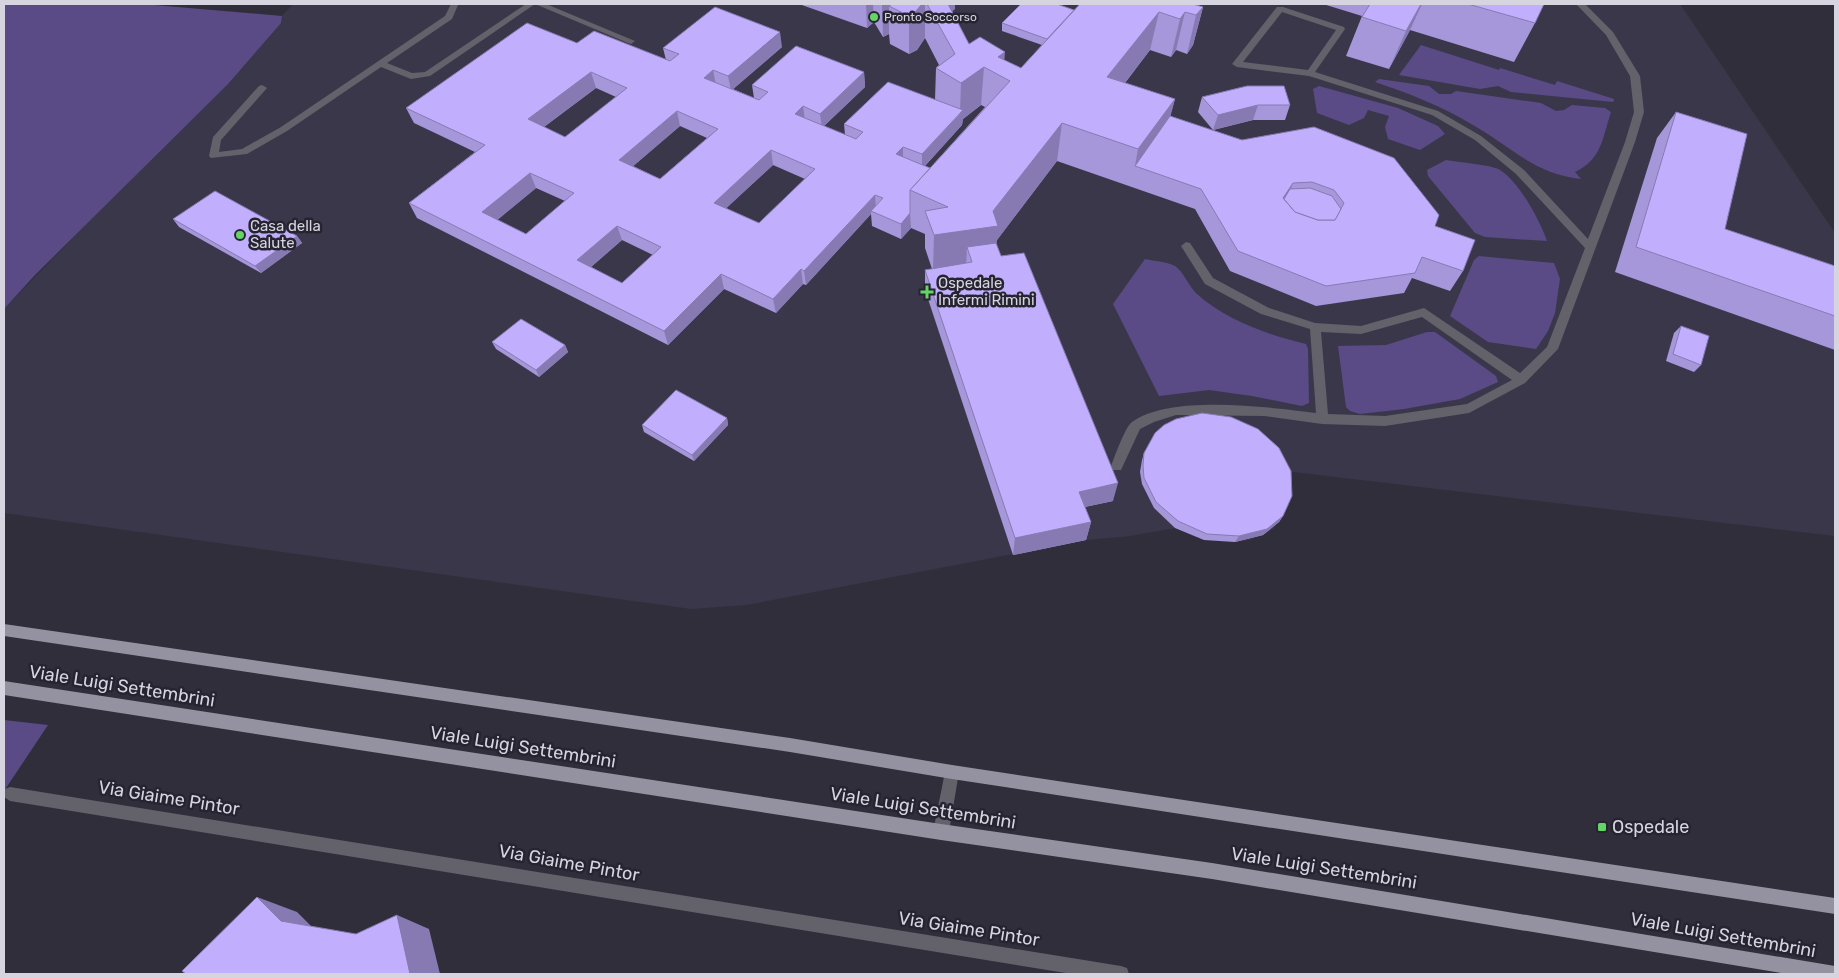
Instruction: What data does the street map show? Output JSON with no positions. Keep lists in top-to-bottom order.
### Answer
{
  "streets": {
    "main road": ["Viale Luigi Settembrini"],
    "street": ["Via Giaime Pintor"]
  },
  "places": {
    "other": ["Pronto Soccorso", "Casa della Salute"],
    "health": ["Ospedale Infermi Rimini"],
    "transit": ["Ospedale"]
  }
}
